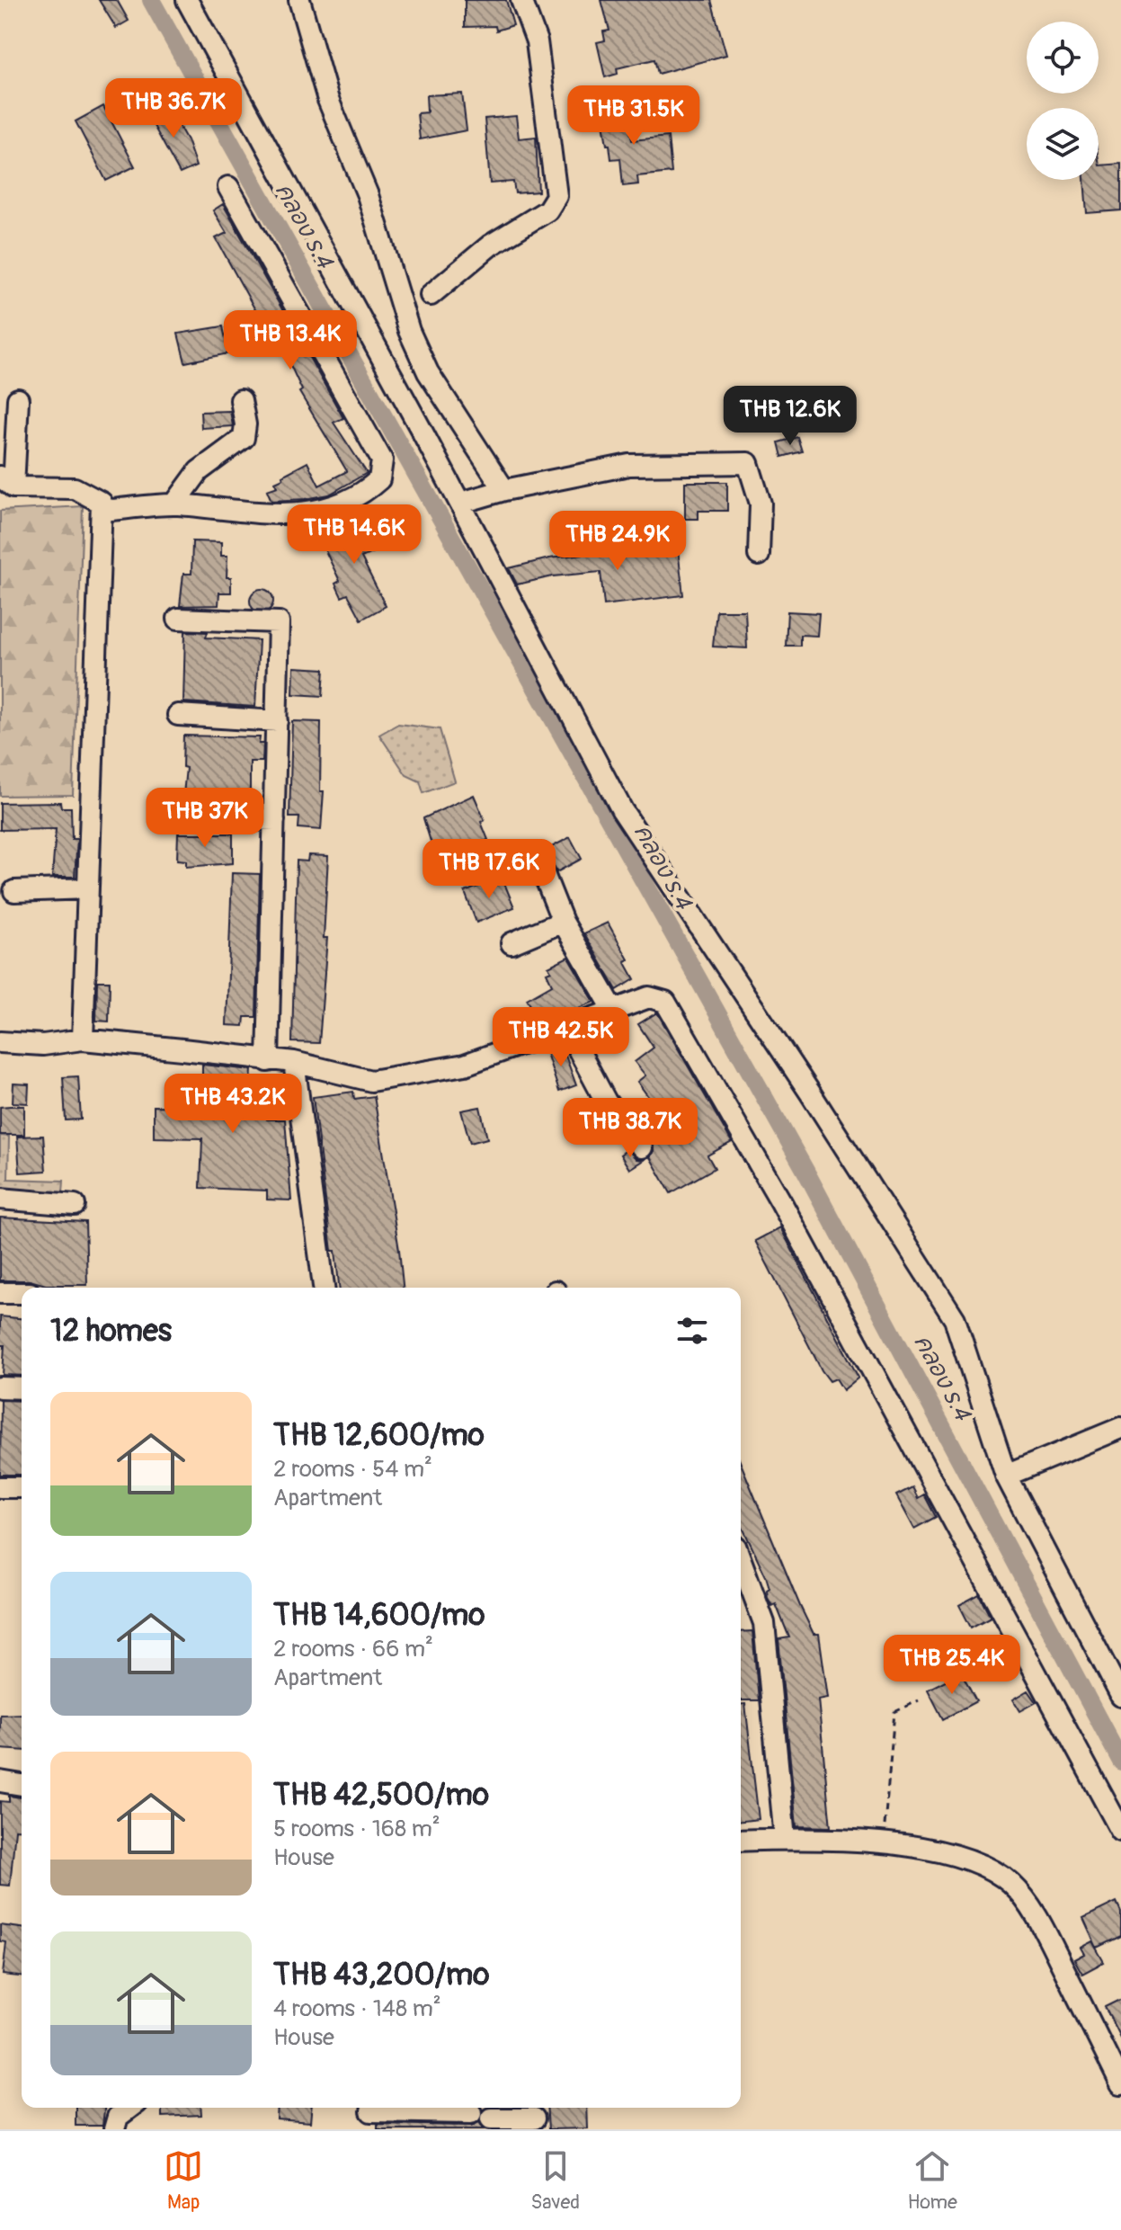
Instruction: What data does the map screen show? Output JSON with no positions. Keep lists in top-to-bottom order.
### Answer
{
  "water": ["คลอง ร.4"],
  "page": {
    "price": [
      "THB 36.7K",
      "THB 31.5K",
      "THB 13.4K",
      "THB 12.6K",
      "THB 14.6K",
      "THB 24.9K",
      "THB 37K",
      "THB 17.6K",
      "THB 42.5K",
      "THB 43.2K",
      "THB 38.7K",
      "THB 25.4K"
    ],
    "heading": "12 homes",
    "list": [
      {
        "name": "THB 12,600/mo",
        "note": "2 rooms · 54 m² · Apartment"
      },
      {
        "name": "THB 14,600/mo",
        "note": "2 rooms · 66 m² · Apartment"
      },
      {
        "name": "THB 42,500/mo",
        "note": "5 rooms · 168 m² · House"
      },
      {
        "name": "THB 43,200/mo",
        "note": "4 rooms · 148 m² · House"
      }
    ],
    "tabs": ["Map", "Saved", "Home"]
  }
}
